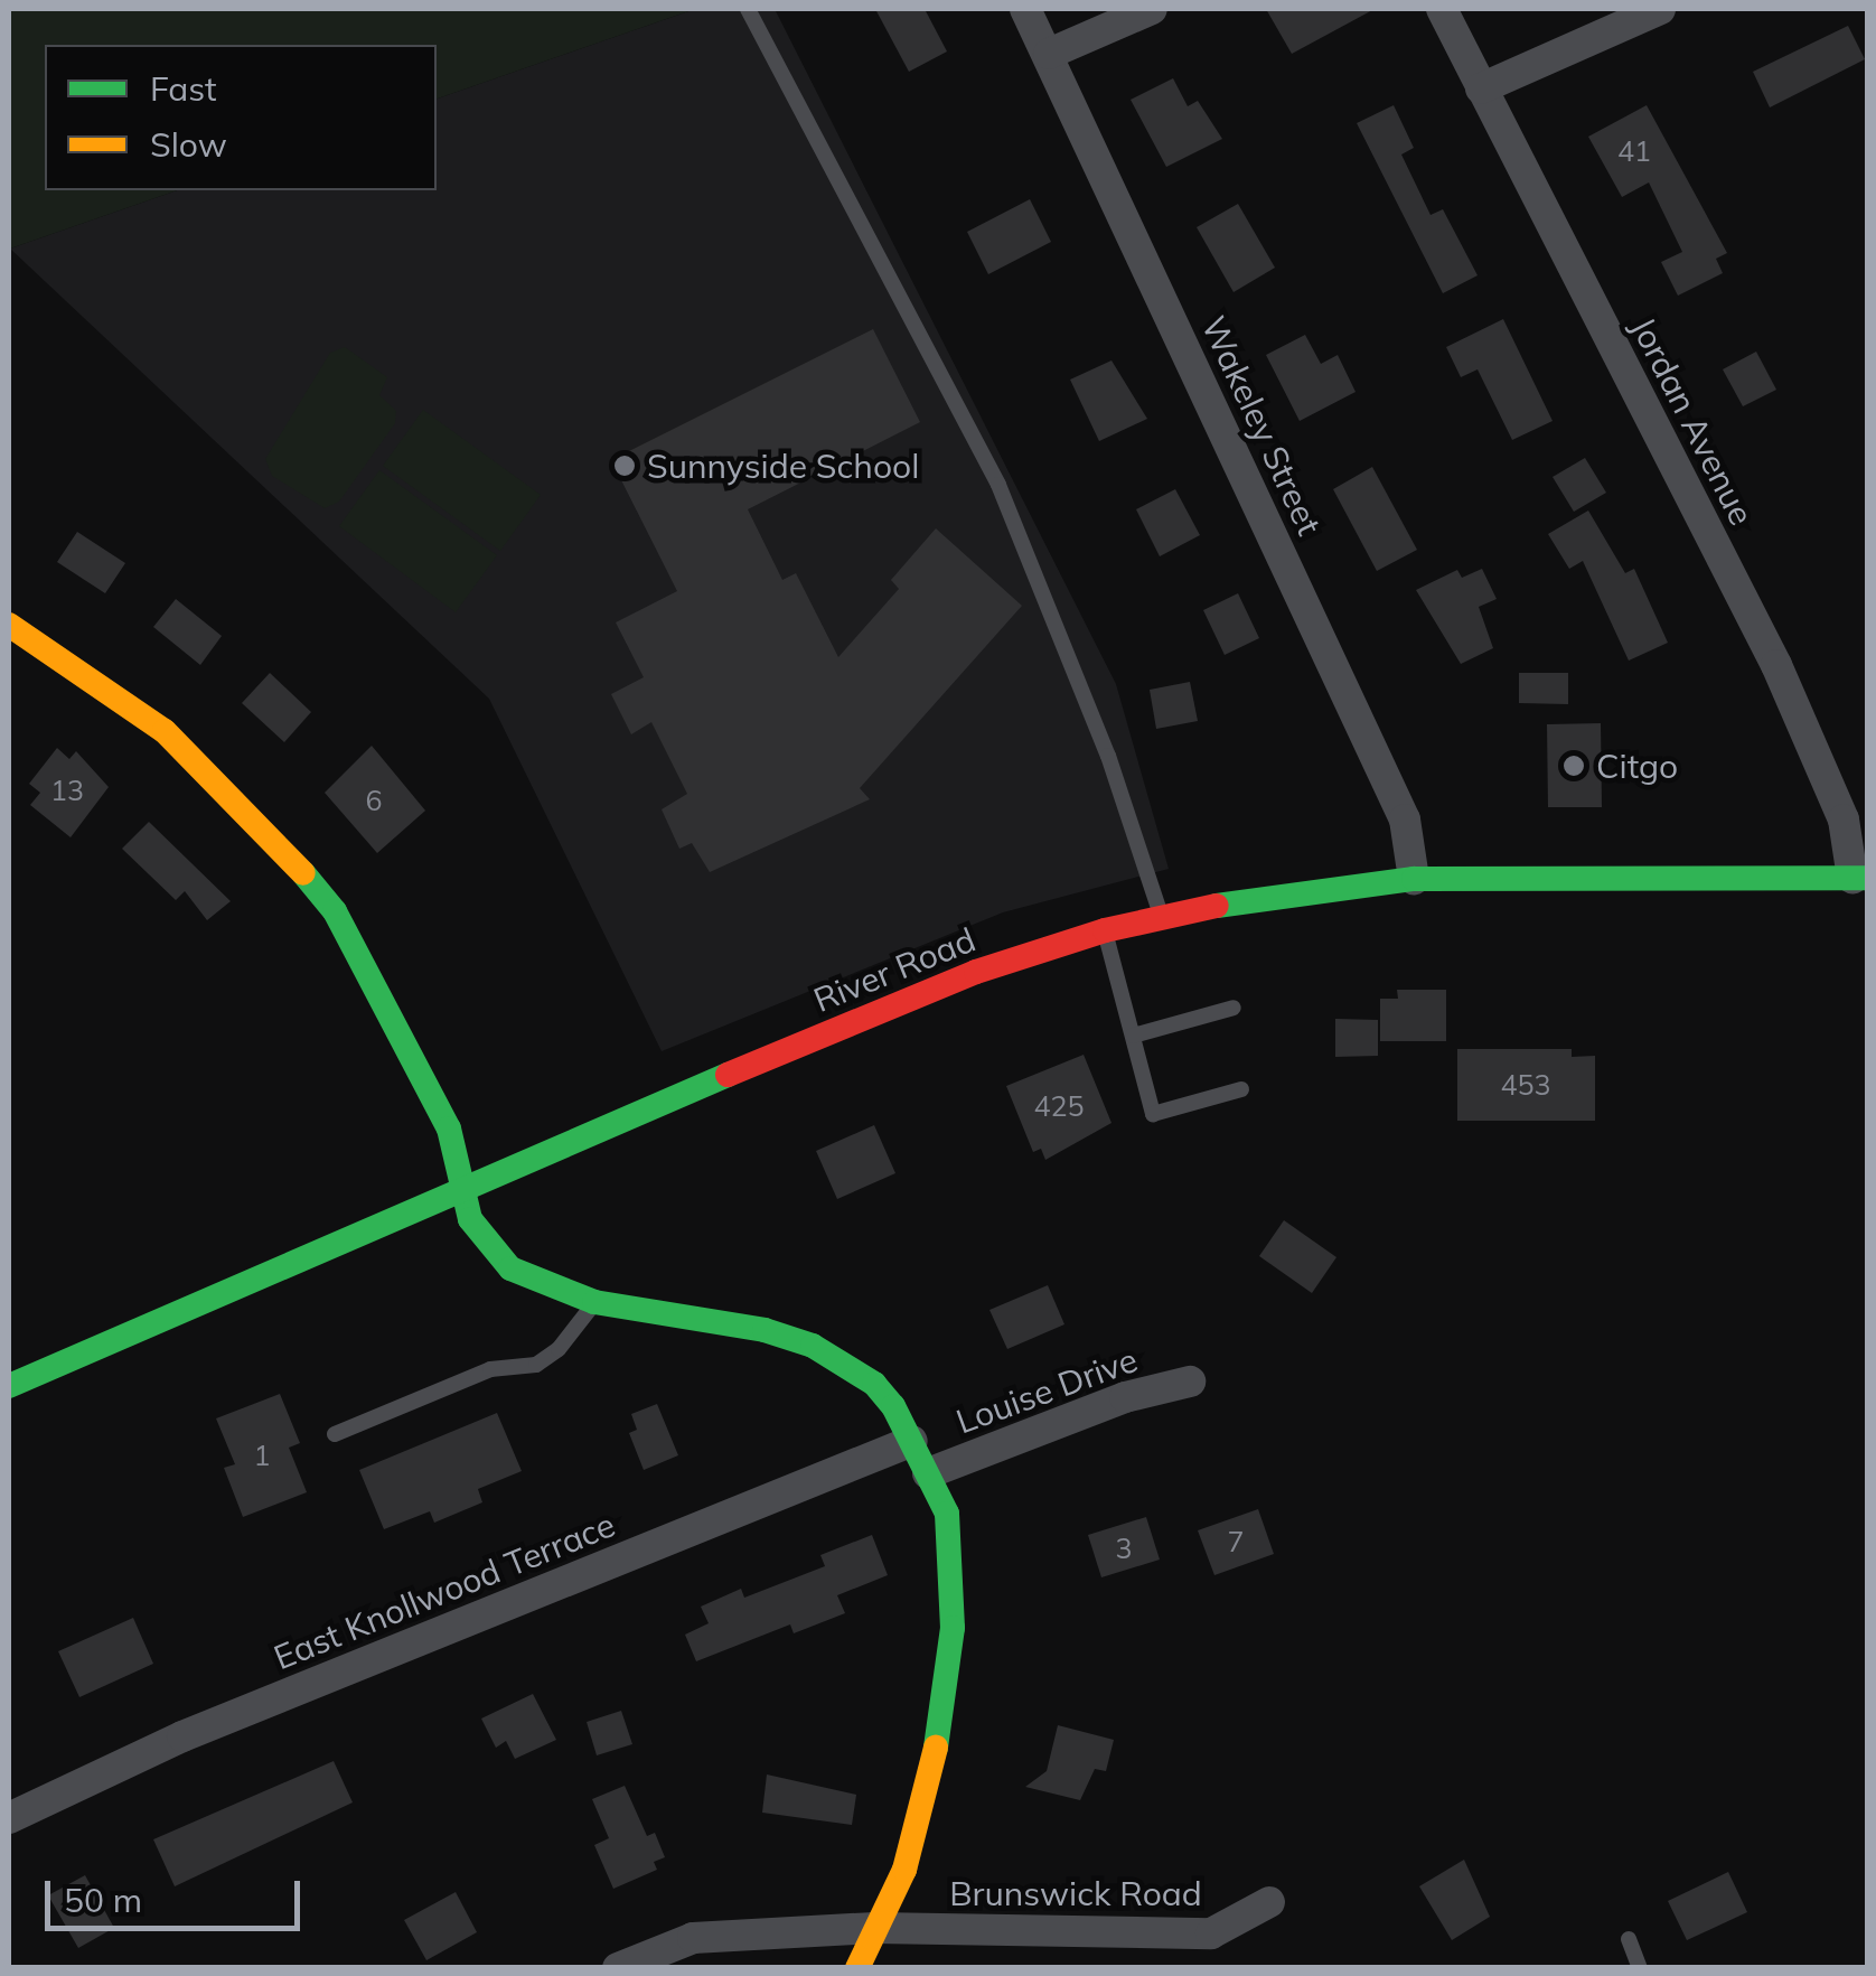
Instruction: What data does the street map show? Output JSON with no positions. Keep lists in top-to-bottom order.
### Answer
{
  "streets": {
    "main road": ["River Road"],
    "street": [
      "Jordan Avenue",
      "Wakeley Street",
      "Louise Drive",
      "East Knollwood Terrace",
      "Brunswick Road"
    ]
  },
  "crossings": [
    ["Jordan Avenue", "River Road"],
    ["Wakeley Street", "River Road"]
  ],
  "places": ["Sunnyside School", "Citgo"],
  "house_numbers": [
    "41",
    "13",
    "6",
    "453",
    "425",
    "1",
    "7",
    "3"
  ],
  "legend": ["Fast", "Slow"],
  "scale_bar": "50 m"
}
